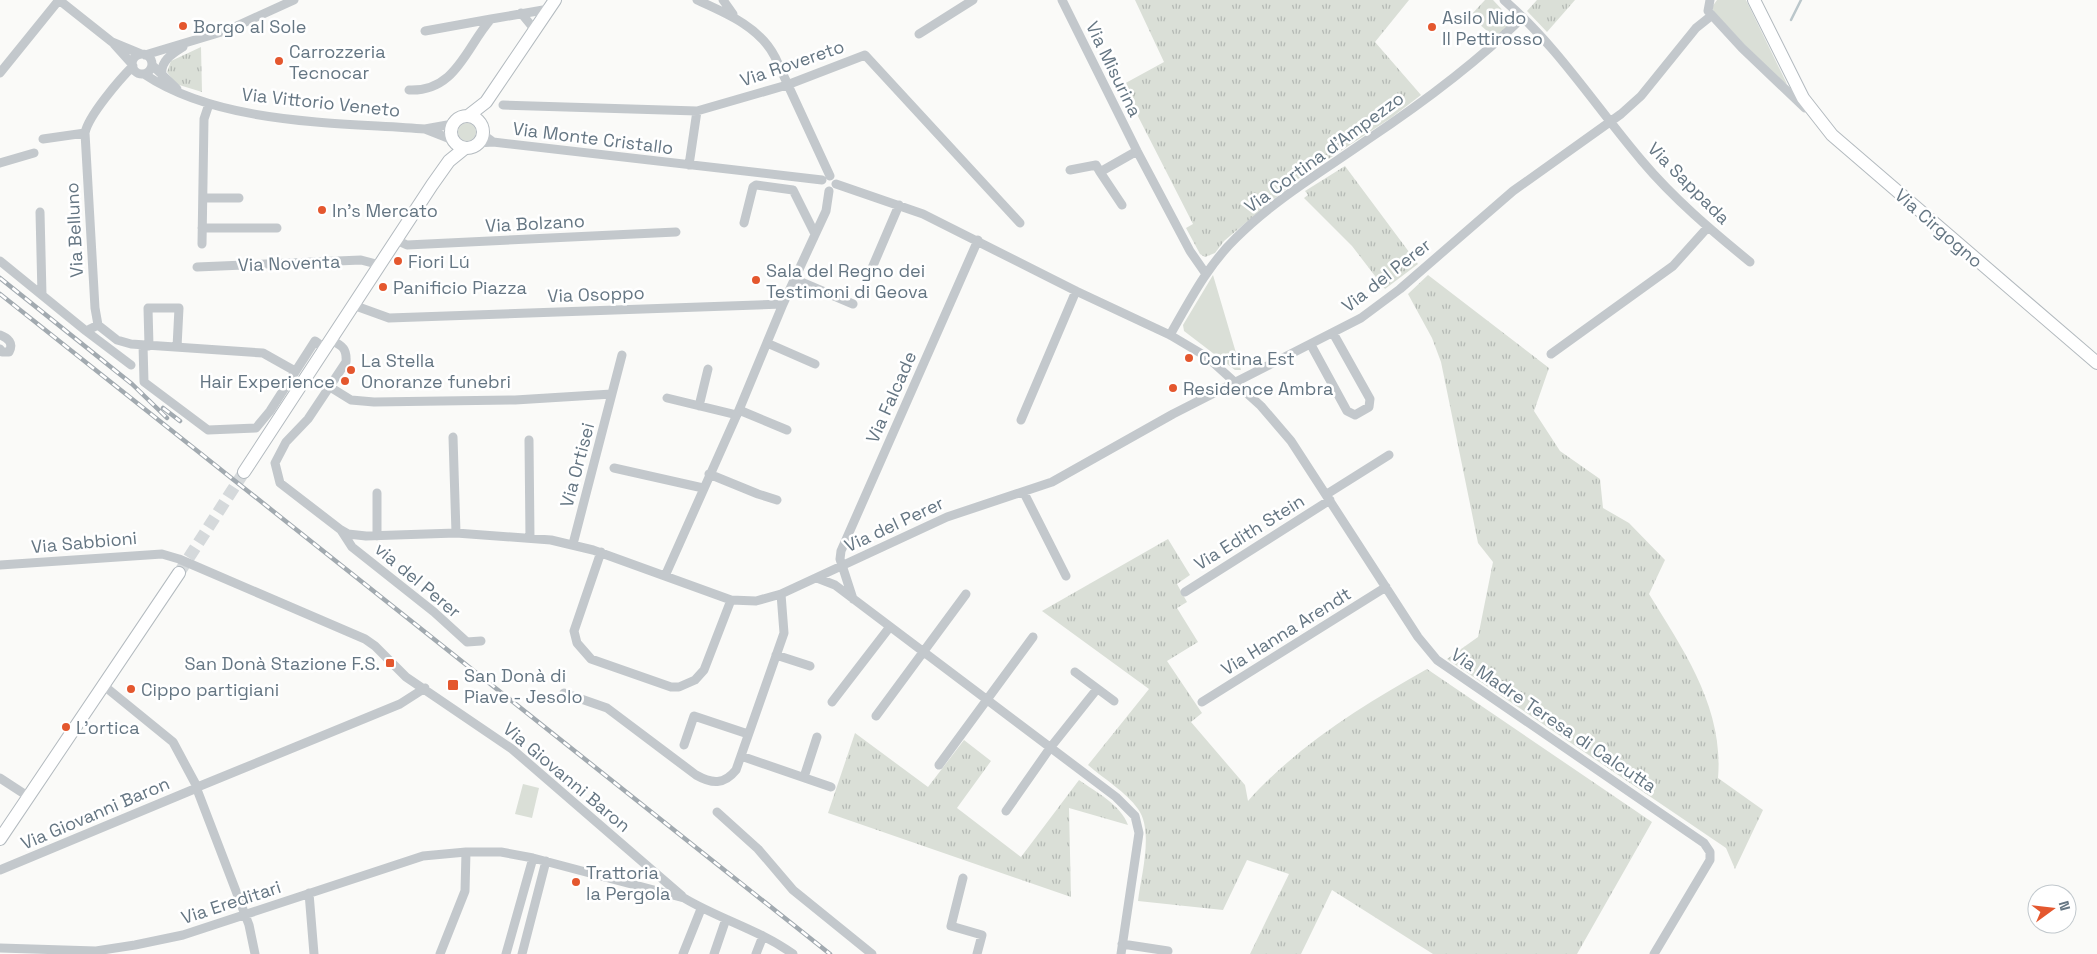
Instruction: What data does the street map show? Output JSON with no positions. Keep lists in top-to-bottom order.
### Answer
{
  "streets": {
    "street": [
      "Via Rovereto",
      "Via Misurina",
      "Via Vittorio Veneto",
      "Via Monte Cristallo",
      "Via Cortina d'Ampezzo",
      "Via Sappada",
      "Via Bolzano",
      "Via Cirgogno",
      "Via Belluno",
      "Via Noventa",
      "Via del Perer",
      "Via Osoppo",
      "Via Falcade",
      "Via Ortisei",
      "Via Edith Stein",
      "Via Sabbioni",
      "via del Perer",
      "Via Hanna Arendt",
      "Via Madre Teresa di Calcutta",
      "Via Giovanni Baron",
      "Via Ereditari"
    ]
  },
  "crossings": [
    ["Via Rovereto", "Via Monte Cristallo"],
    ["Via Misurina", "Via Cortina d'Ampezzo"],
    ["Via Vittorio Veneto", "Via Monte Cristallo"],
    ["Via Cortina d'Ampezzo", "Via Sappada"],
    ["Via Sappada", "Via del Perer"],
    ["Via del Perer", "Via Falcade"],
    ["Via del Perer", "Via Ortisei"],
    ["Via del Perer", "via del Perer"],
    ["Via del Perer", "Via Madre Teresa di Calcutta"],
    ["Via Edith Stein", "Via Madre Teresa di Calcutta"],
    ["Via Sabbioni", "Via Giovanni Baron"],
    ["Via Hanna Arendt", "Via Madre Teresa di Calcutta"],
    ["Via Giovanni Baron", "Via Ereditari"]
  ],
  "places": {
    "other": [
      "Borgo al Sole",
      "Asilo Nido Il Pettirosso",
      "Carrozzeria Tecnocar",
      "In's Mercato",
      "Fiori Lú",
      "Sala del Regno dei Testimoni di Geova",
      "Panificio Piazza",
      "Cortina Est",
      "La Stella Onoranze funebri",
      "Hair Experience",
      "Residence Ambra",
      "Cippo partigiani",
      "L'ortica",
      "Trattoria la Pergola"
    ],
    "transit": ["San Donà Stazione F.S.", "San Donà di Piave - Jesolo"]
  },
  "north": "right"
}
